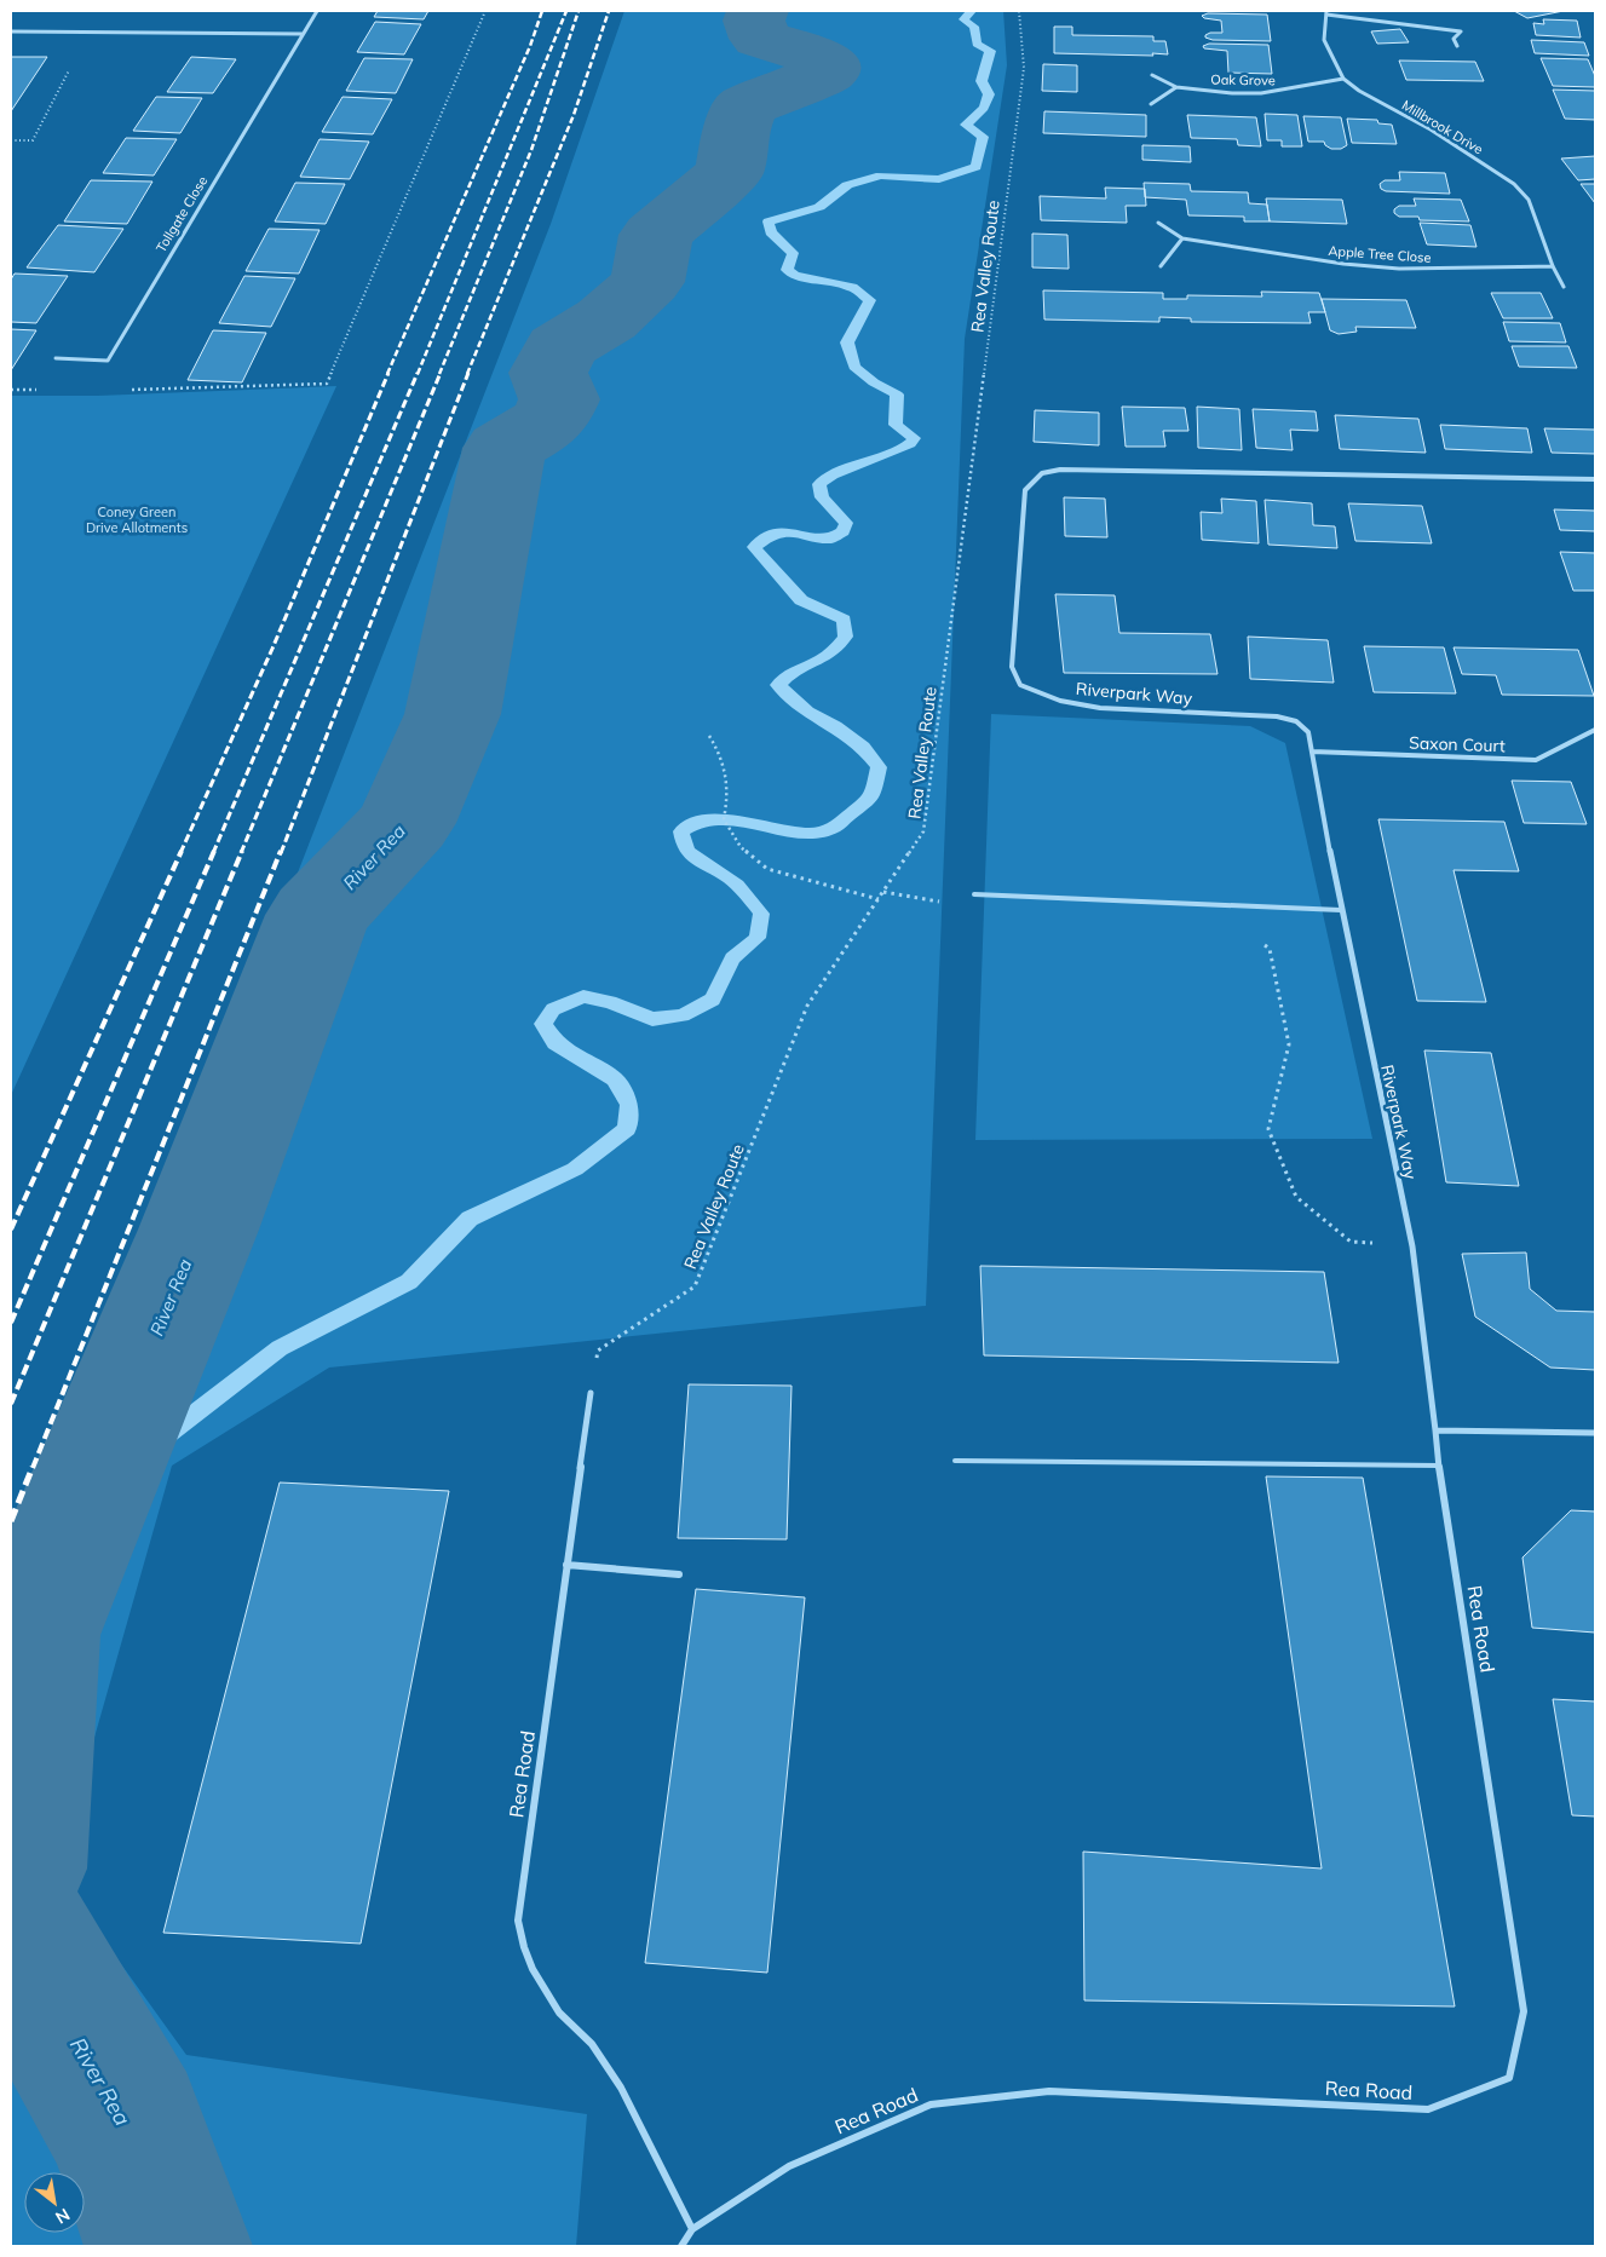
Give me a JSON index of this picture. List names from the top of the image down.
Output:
{
  "streets": {
    "street": [
      "Oak Grove",
      "Millbrook Drive",
      "Tollgate Close",
      "Apple Tree Close",
      "Riverpark Way",
      "Saxon Court",
      "Rea Road"
    ],
    "path": ["Rea Valley Route"]
  },
  "crossings": [
    ["Oak Grove", "Millbrook Drive"],
    ["Millbrook Drive", "Apple Tree Close"],
    ["Rea Valley Route", "Rea Road"],
    ["Riverpark Way", "Saxon Court"],
    ["Riverpark Way", "Rea Road"]
  ],
  "water": ["River Rea"],
  "parks": ["Coney Green Drive Allotments"],
  "north": "bottom right"
}
